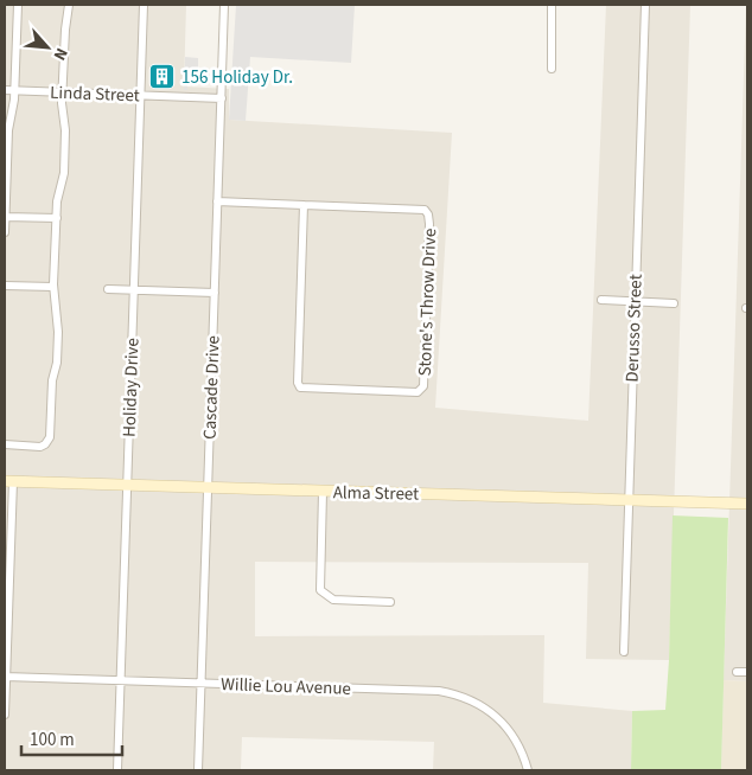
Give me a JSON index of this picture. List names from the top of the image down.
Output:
{
  "streets": {
    "street": [
      "Linda Street",
      "Stone's Throw Drive",
      "Derusso Street",
      "Holiday Drive",
      "Cascade Drive",
      "Alma Street",
      "Willie Lou Avenue"
    ]
  },
  "crossings": [
    ["Linda Street", "Holiday Drive"],
    ["Linda Street", "Cascade Drive"],
    ["Stone's Throw Drive", "Cascade Drive"],
    ["Derusso Street", "Alma Street"],
    ["Holiday Drive", "Alma Street"],
    ["Holiday Drive", "Willie Lou Avenue"],
    ["Cascade Drive", "Alma Street"],
    ["Cascade Drive", "Willie Lou Avenue"]
  ],
  "places": {
    "building": ["156 Holiday Dr."]
  },
  "scale_bar": "100 m",
  "north": "bottom right"
}
